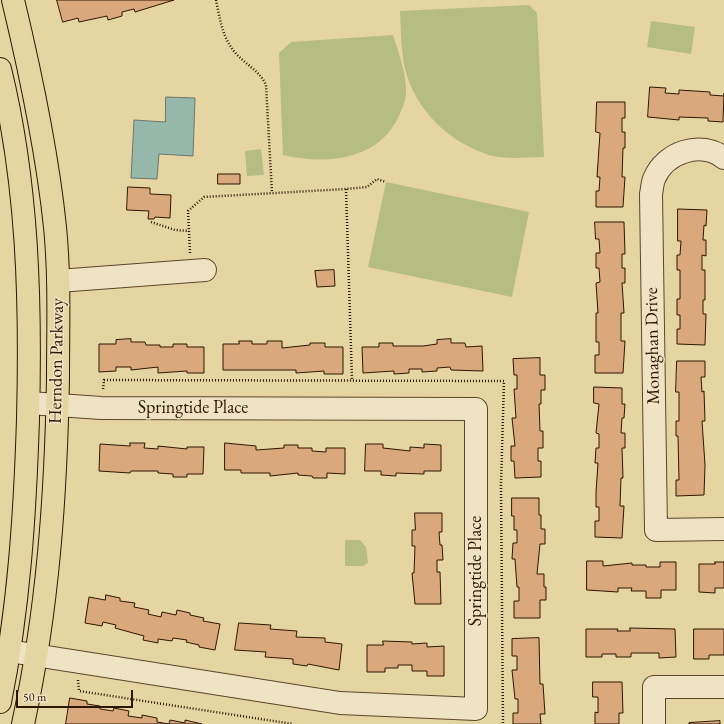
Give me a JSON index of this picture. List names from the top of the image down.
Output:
{
  "streets": {
    "main road": ["Herndon Parkway"],
    "street": ["Monaghan Drive", "Springtide Place"]
  },
  "crossings": [
    ["Herndon Parkway", "Springtide Place"]
  ],
  "scale_bar": "50 m"
}
